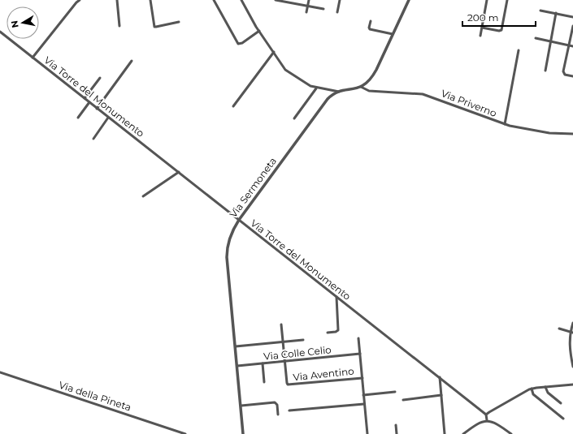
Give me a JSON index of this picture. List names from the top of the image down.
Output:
{
  "streets": {
    "street": [
      "Via Torre del Monumento",
      "Via Priverno",
      "Via Sermoneta",
      "Via Colle Celio",
      "Via Aventino",
      "Via della Pineta"
    ]
  },
  "crossings": [
    ["Via Torre del Monumento", "Via Sermoneta"],
    ["Via Priverno", "Via Sermoneta"],
    ["Via Sermoneta", "Via Colle Celio"],
    ["Via Colle Celio", "Via Aventino"]
  ],
  "scale_bar": "200 m",
  "north": "left"
}
